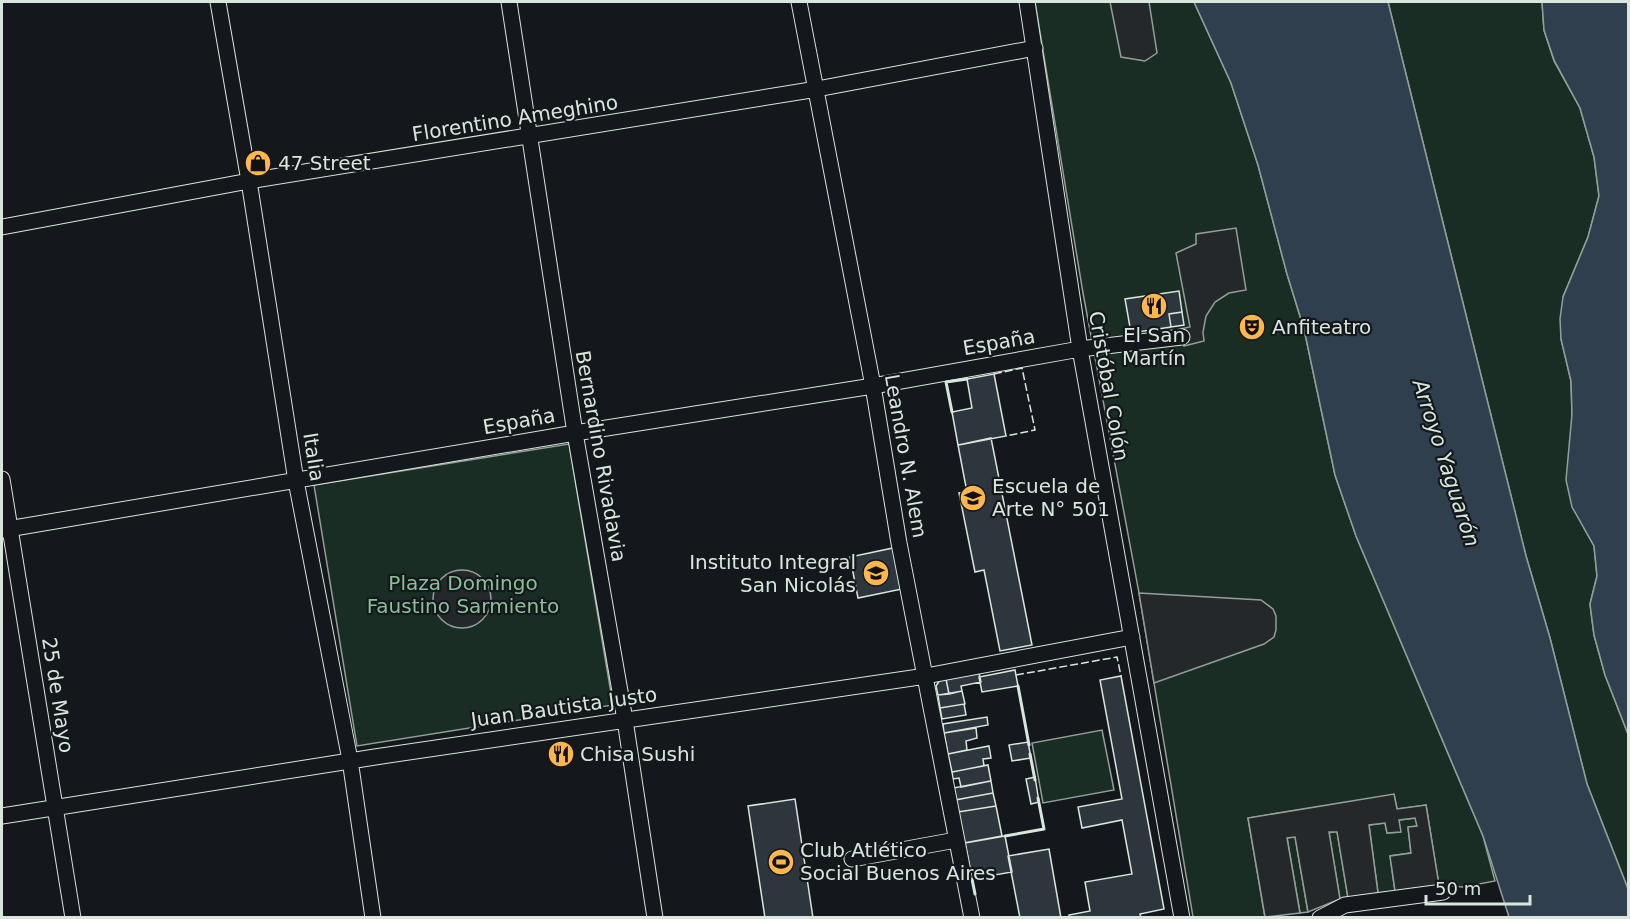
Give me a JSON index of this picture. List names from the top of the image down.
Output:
{
  "streets": {
    "street": [
      "Florentino Ameghino",
      "España",
      "Cristóbal Colón",
      "Bernardino Rivadavia",
      "Leandro N. Alem",
      "Italia",
      "25 de Mayo",
      "Juan Bautista Justo"
    ]
  },
  "crossings": [
    ["Florentino Ameghino", "Cristóbal Colón"],
    ["Florentino Ameghino", "Bernardino Rivadavia"],
    ["Florentino Ameghino", "Leandro N. Alem"],
    ["Florentino Ameghino", "Italia"],
    ["España", "Cristóbal Colón"],
    ["España", "Bernardino Rivadavia"],
    ["España", "Leandro N. Alem"],
    ["España", "Italia"],
    ["España", "25 de Mayo"],
    ["Cristóbal Colón", "Juan Bautista Justo"],
    ["Bernardino Rivadavia", "Juan Bautista Justo"],
    ["Leandro N. Alem", "Juan Bautista Justo"],
    ["Italia", "Juan Bautista Justo"],
    ["25 de Mayo", "Juan Bautista Justo"]
  ],
  "water": ["Arroyo Yaguarón"],
  "parks": ["Plaza Domingo Faustino Sarmiento"],
  "places": {
    "shop": ["47 Street"],
    "restaurant": ["El San Martín", "Chisa Sushi"],
    "theatre": ["Anfiteatro"],
    "school or university": ["Escuela de Arte N° 501", "Instituto Integral San Nicolás"],
    "sports": ["Club Atlético Social Buenos Aires"]
  },
  "scale_bar": "50 m"
}
